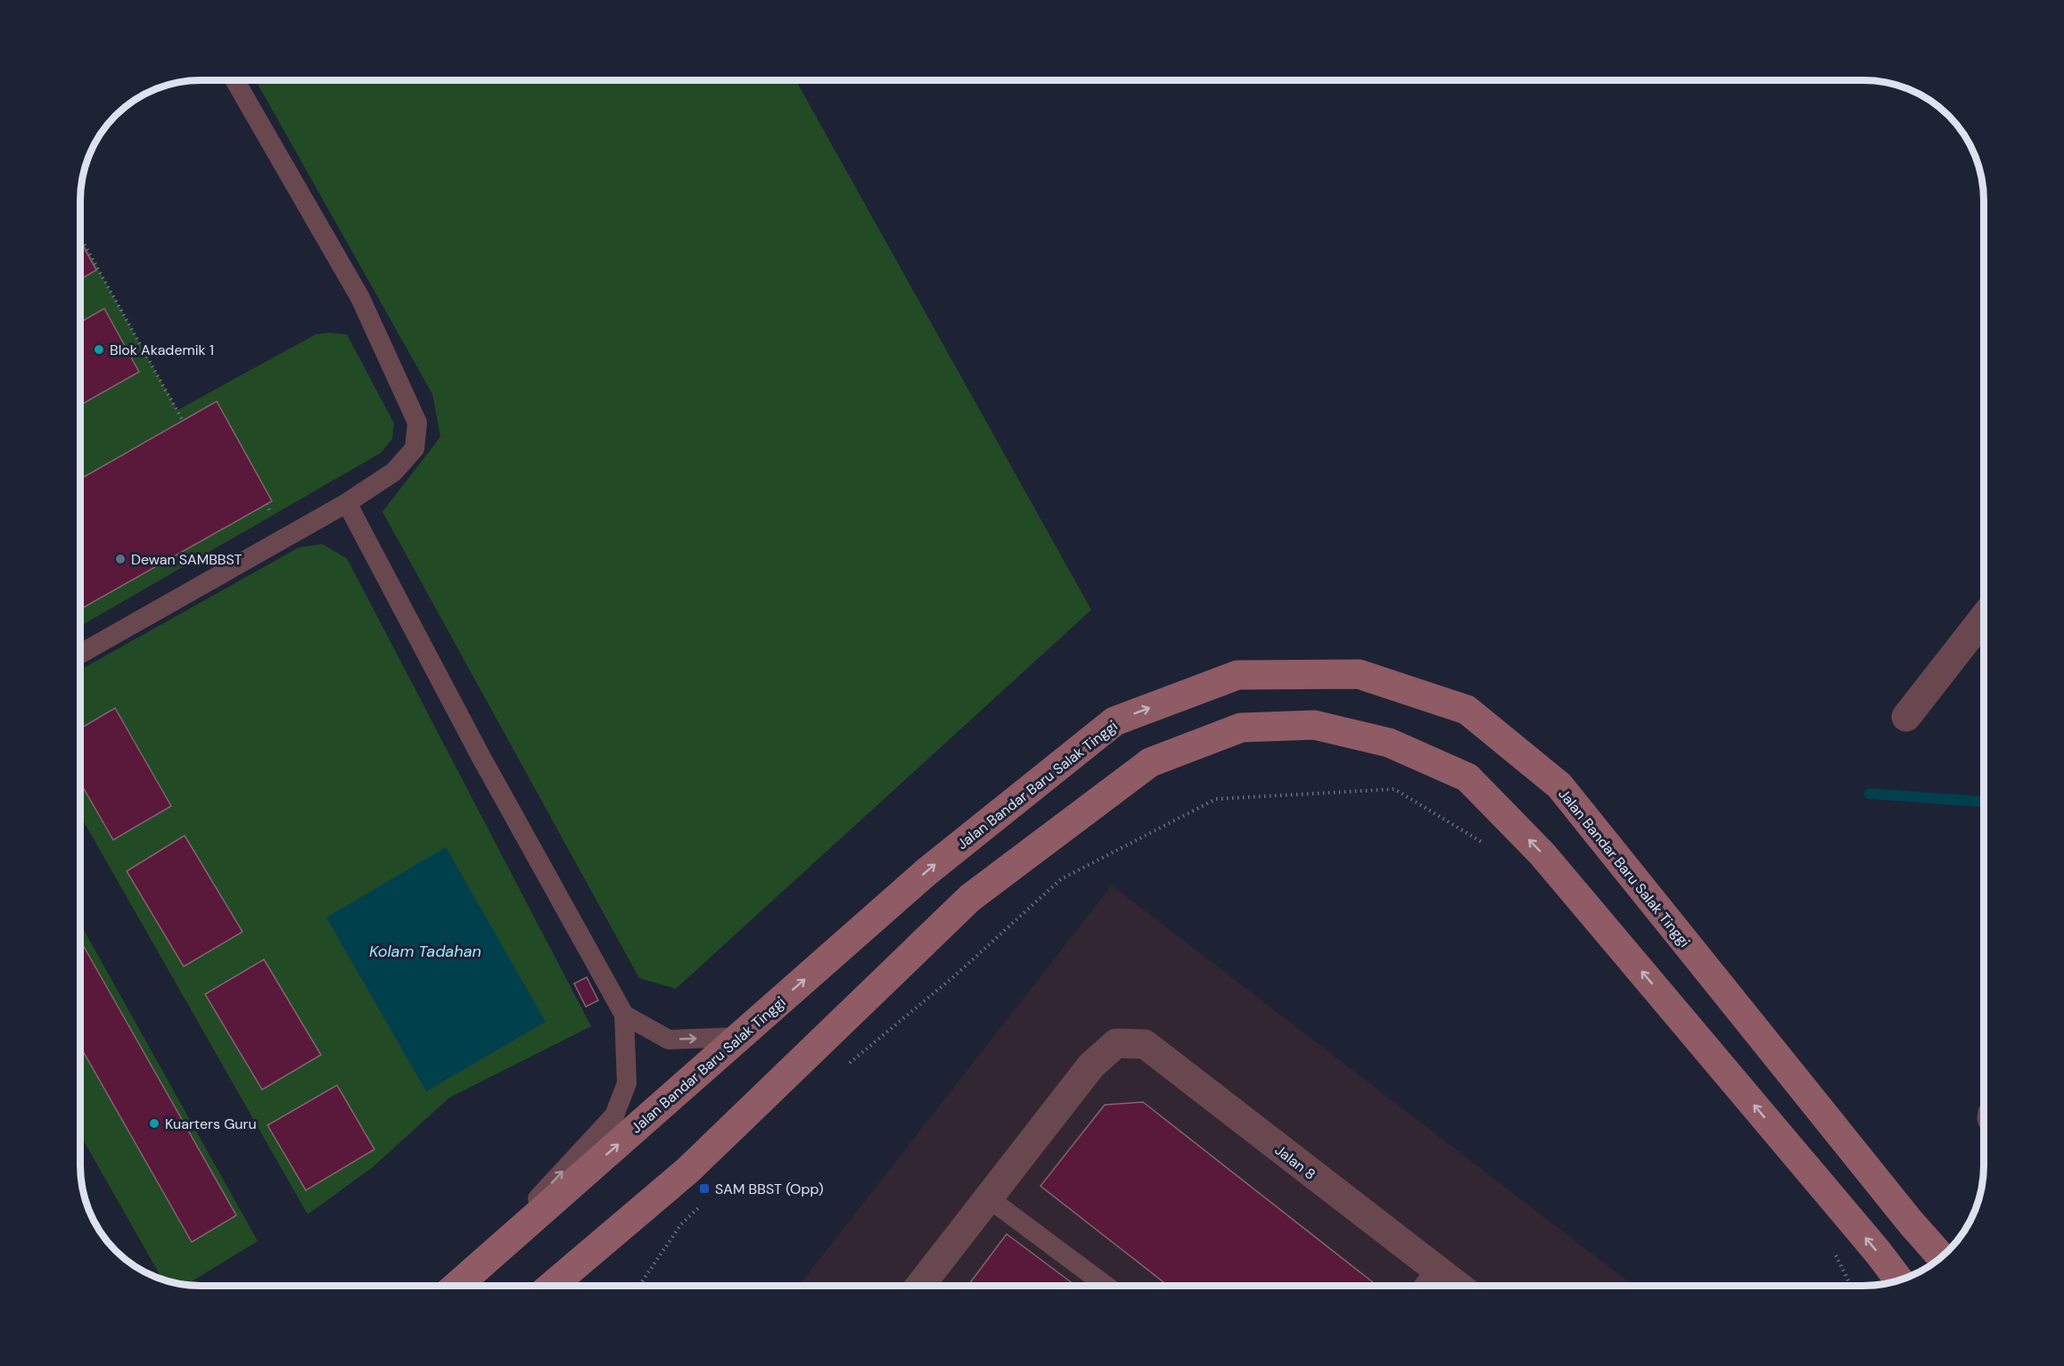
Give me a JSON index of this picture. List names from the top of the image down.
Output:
{
  "streets": {
    "main road": ["Jalan Bandar Baru Salak Tinggi"],
    "street": ["Jalan 8"]
  },
  "water": ["Kolam Tadahan"],
  "places": {
    "other": ["Blok Akademik 1", "Dewan SAMBBST", "Kuarters Guru"],
    "transit": ["SAM BBST (Opp)"]
  }
}
